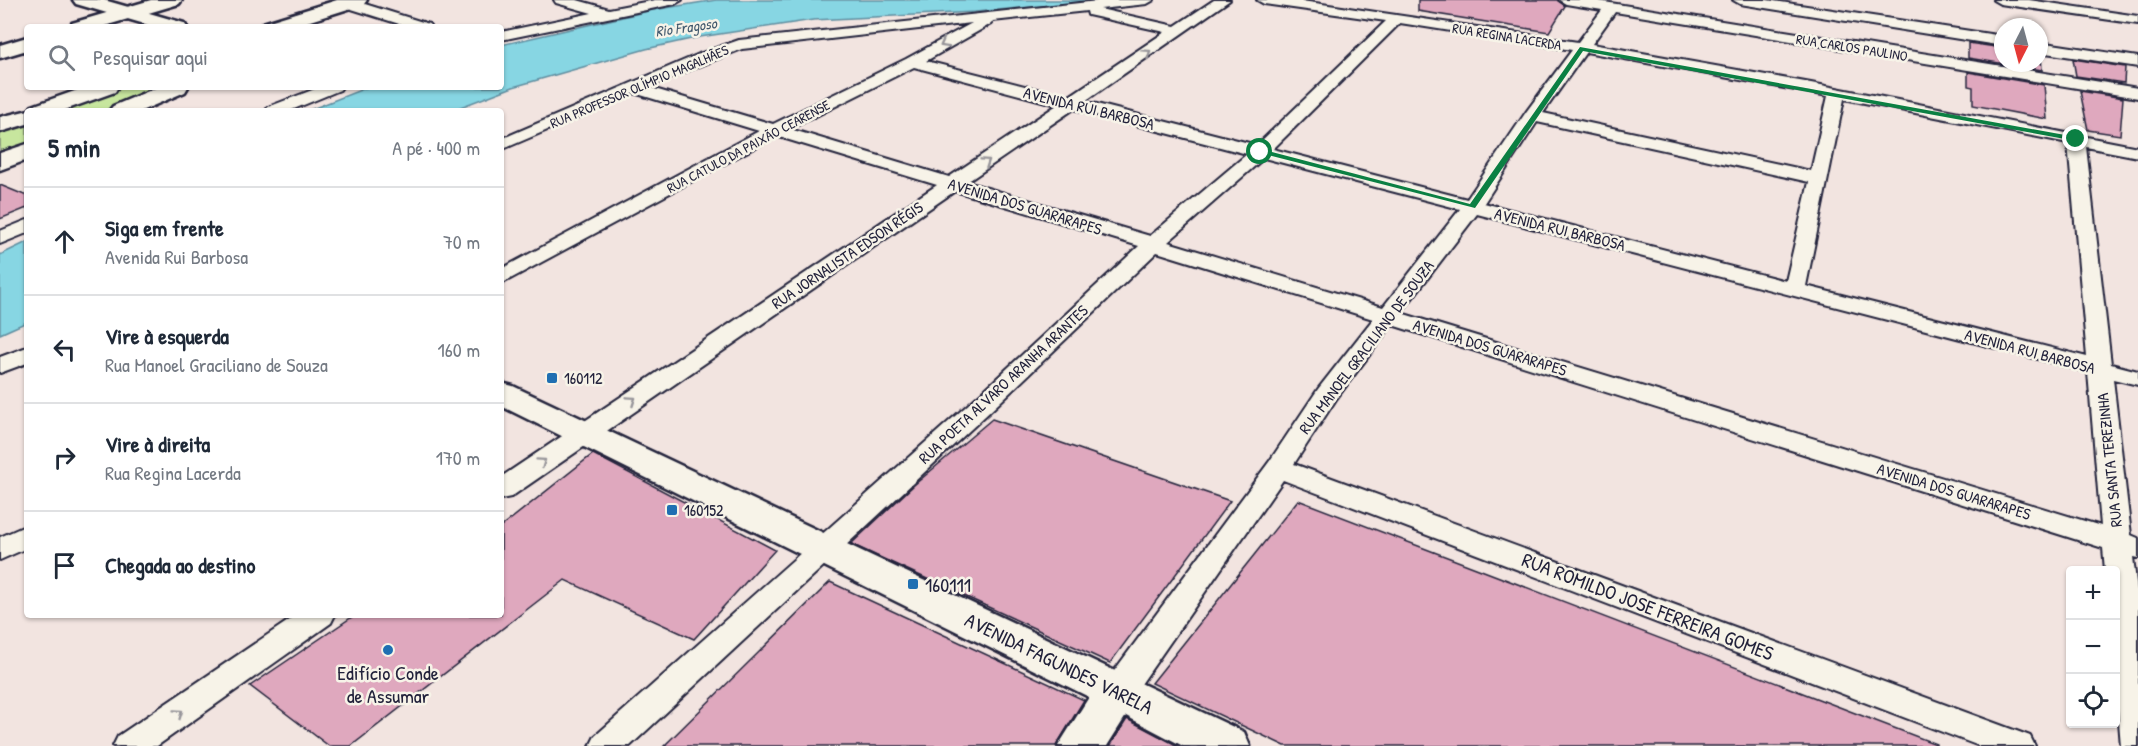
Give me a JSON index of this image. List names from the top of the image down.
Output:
{
  "streets": {
    "main road": ["RUA MANOEL GRACILIANO DE SOUZA", "AVENIDA FAGUNDES VARELA"],
    "street": [
      "RUA REGINA LACERDA",
      "RUA CARLOS PAULINO",
      "RUA PROFESSOR OLÍMPIO MAGALHÃES",
      "AVENIDA RUI BARBOSA",
      "RUA CATULO DA PAIXÃO CEARENSE",
      "AVENIDA DOS GUARARAPES",
      "RUA JORNALISTA EDSON RÉGIS",
      "RUA POETA ALVARO ARANHA ARANTES",
      "RUA SANTA TEREZINHA",
      "RUA ROMILDO JOSE FERREIRA GOMES"
    ]
  },
  "crossings": [
    ["RUA REGINA LACERDA", "RUA MANOEL GRACILIANO DE SOUZA"],
    ["RUA REGINA LACERDA", "RUA POETA ALVARO ARANHA ARANTES"],
    ["RUA REGINA LACERDA", "RUA SANTA TEREZINHA"],
    ["RUA CARLOS PAULINO", "RUA MANOEL GRACILIANO DE SOUZA"],
    ["RUA PROFESSOR OLÍMPIO MAGALHÃES", "RUA CATULO DA PAIXÃO CEARENSE"],
    ["RUA PROFESSOR OLÍMPIO MAGALHÃES", "AVENIDA DOS GUARARAPES"],
    ["AVENIDA RUI BARBOSA", "RUA CATULO DA PAIXÃO CEARENSE"],
    ["AVENIDA RUI BARBOSA", "RUA JORNALISTA EDSON RÉGIS"],
    ["AVENIDA RUI BARBOSA", "RUA MANOEL GRACILIANO DE SOUZA"],
    ["AVENIDA RUI BARBOSA", "RUA POETA ALVARO ARANHA ARANTES"],
    ["AVENIDA RUI BARBOSA", "RUA SANTA TEREZINHA"],
    ["RUA CATULO DA PAIXÃO CEARENSE", "AVENIDA DOS GUARARAPES"],
    ["AVENIDA DOS GUARARAPES", "RUA JORNALISTA EDSON RÉGIS"],
    ["AVENIDA DOS GUARARAPES", "RUA MANOEL GRACILIANO DE SOUZA"],
    ["AVENIDA DOS GUARARAPES", "RUA POETA ALVARO ARANHA ARANTES"],
    ["AVENIDA DOS GUARARAPES", "RUA SANTA TEREZINHA"],
    ["RUA JORNALISTA EDSON RÉGIS", "AVENIDA FAGUNDES VARELA"],
    ["RUA MANOEL GRACILIANO DE SOUZA", "RUA ROMILDO JOSE FERREIRA GOMES"],
    ["RUA MANOEL GRACILIANO DE SOUZA", "AVENIDA FAGUNDES VARELA"],
    ["RUA POETA ALVARO ARANHA ARANTES", "AVENIDA FAGUNDES VARELA"]
  ],
  "one_way": ["RUA JORNALISTA EDSON RÉGIS"],
  "water": ["Rio Fragoso"],
  "places": {
    "transit": ["160112", "160152", "160111"],
    "other": ["Edifício Conde de Assumar"]
  },
  "north": "bottom",
  "page": {
    "search": "Pesquisar aqui",
    "heading": ["5 min", "A pé · 400 m"],
    "list": [
      ["Siga em frente", "Avenida Rui Barbosa", "70 m"],
      ["Vire à esquerda", "Rua Manoel Graciliano de Souza", "160 m"],
      ["Vire à direita", "Rua Regina Lacerda", "170 m"],
      "Chegada ao destino"
    ],
    "map_buttons": ["+", "−"]
  }
}
